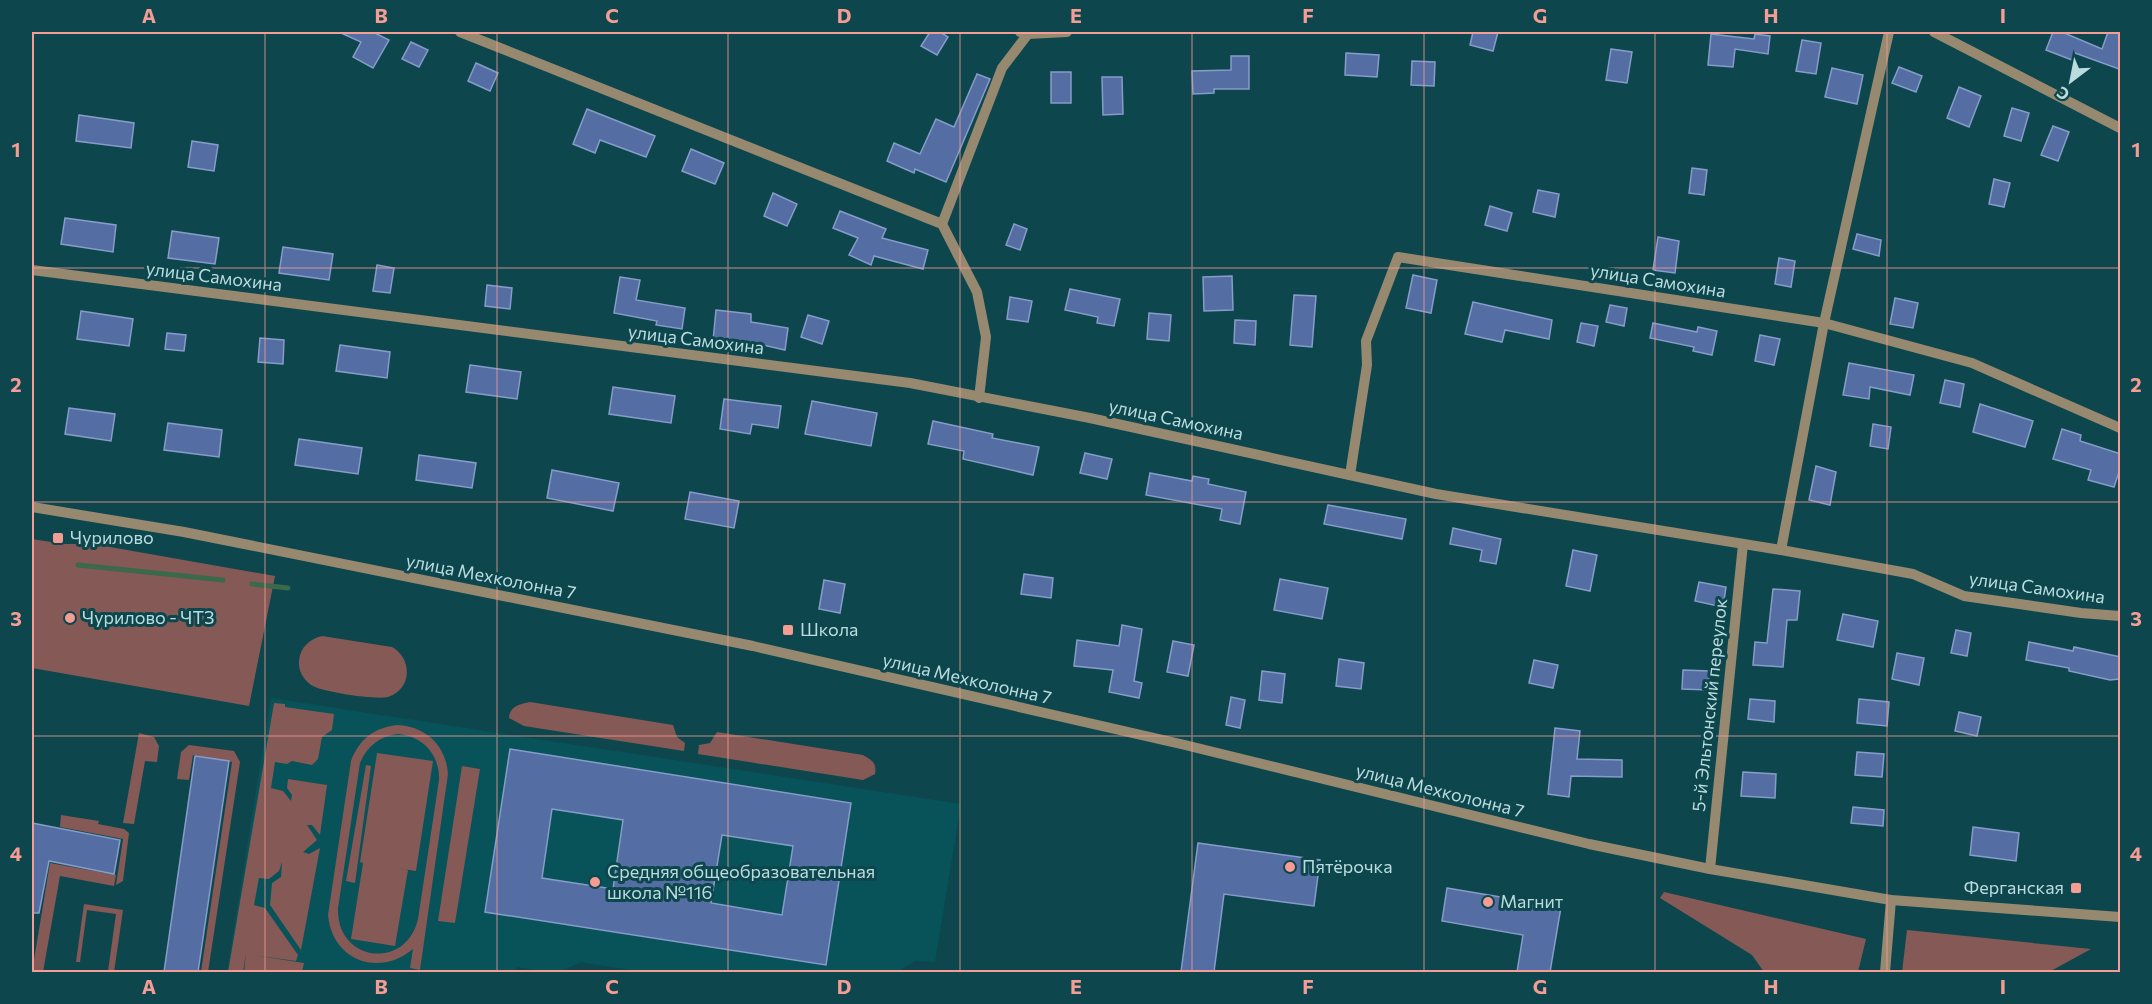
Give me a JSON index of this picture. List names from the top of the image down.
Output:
{
  "streets": {
    "street": ["улица Самохина", "улица Мехколонна 7", "5-й Эльтонский переулок"]
  },
  "crossings": [
    ["улица Самохина", "5-й Эльтонский переулок"],
    ["улица Мехколонна 7", "5-й Эльтонский переулок"]
  ],
  "places": {
    "transit": ["Чурилово", "Школа", "Ферганская"],
    "other": [
      "Чурилово - ЧТЗ",
      "Пятёрочка",
      "Средняя общеобразовательная школа №116",
      "Магнит"
    ]
  },
  "north": "bottom left",
  "grid": {
    "columns": [
      "A",
      "B",
      "C",
      "D",
      "E",
      "F",
      "G",
      "H",
      "I"
    ],
    "rows": [
      "1",
      "2",
      "3",
      "4"
    ]
  }
}
